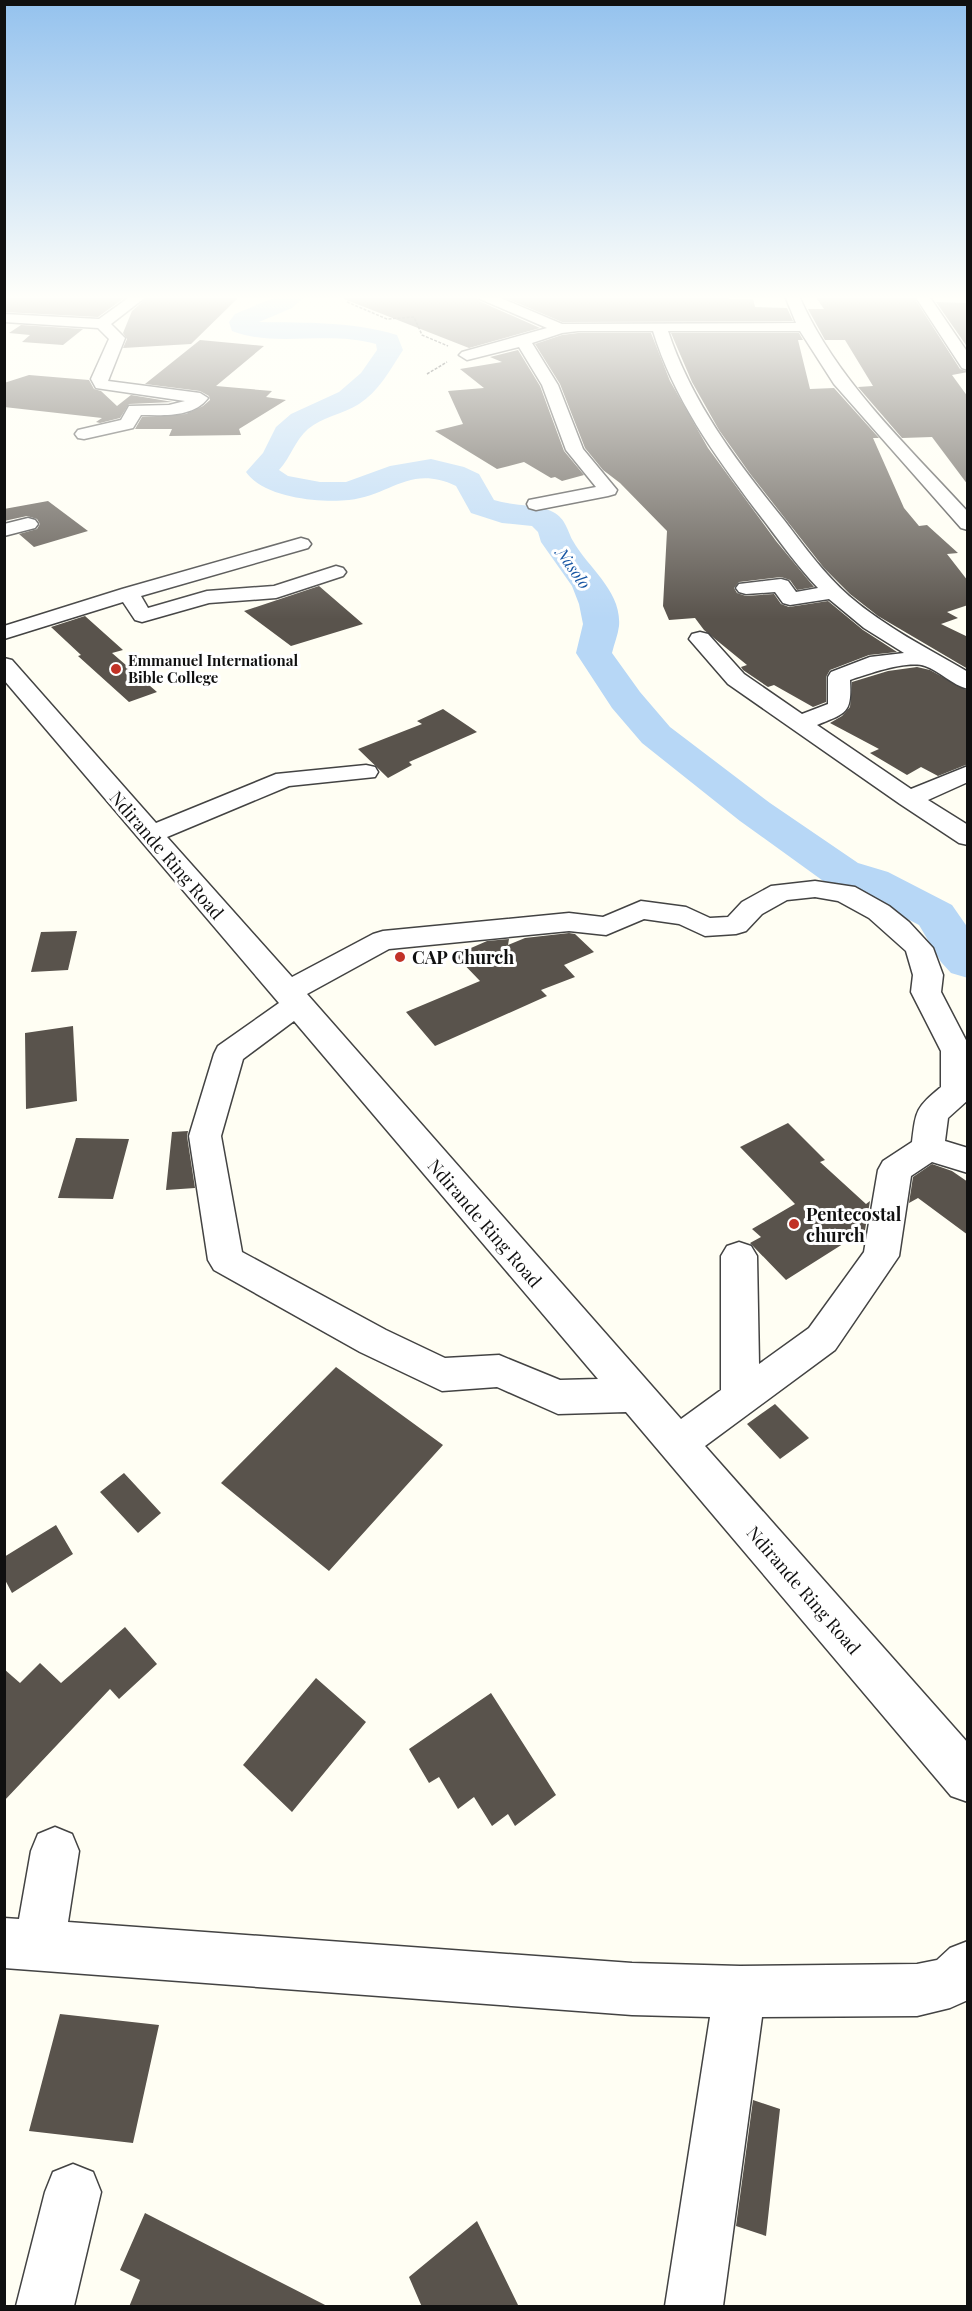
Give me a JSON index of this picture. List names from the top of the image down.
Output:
{
  "streets": {
    "street": ["Ndirande Ring Road"]
  },
  "water": ["Nasolo"],
  "places": ["Emmanuel International Bible College", "CAP Church", "Pentecostal church"]
}
